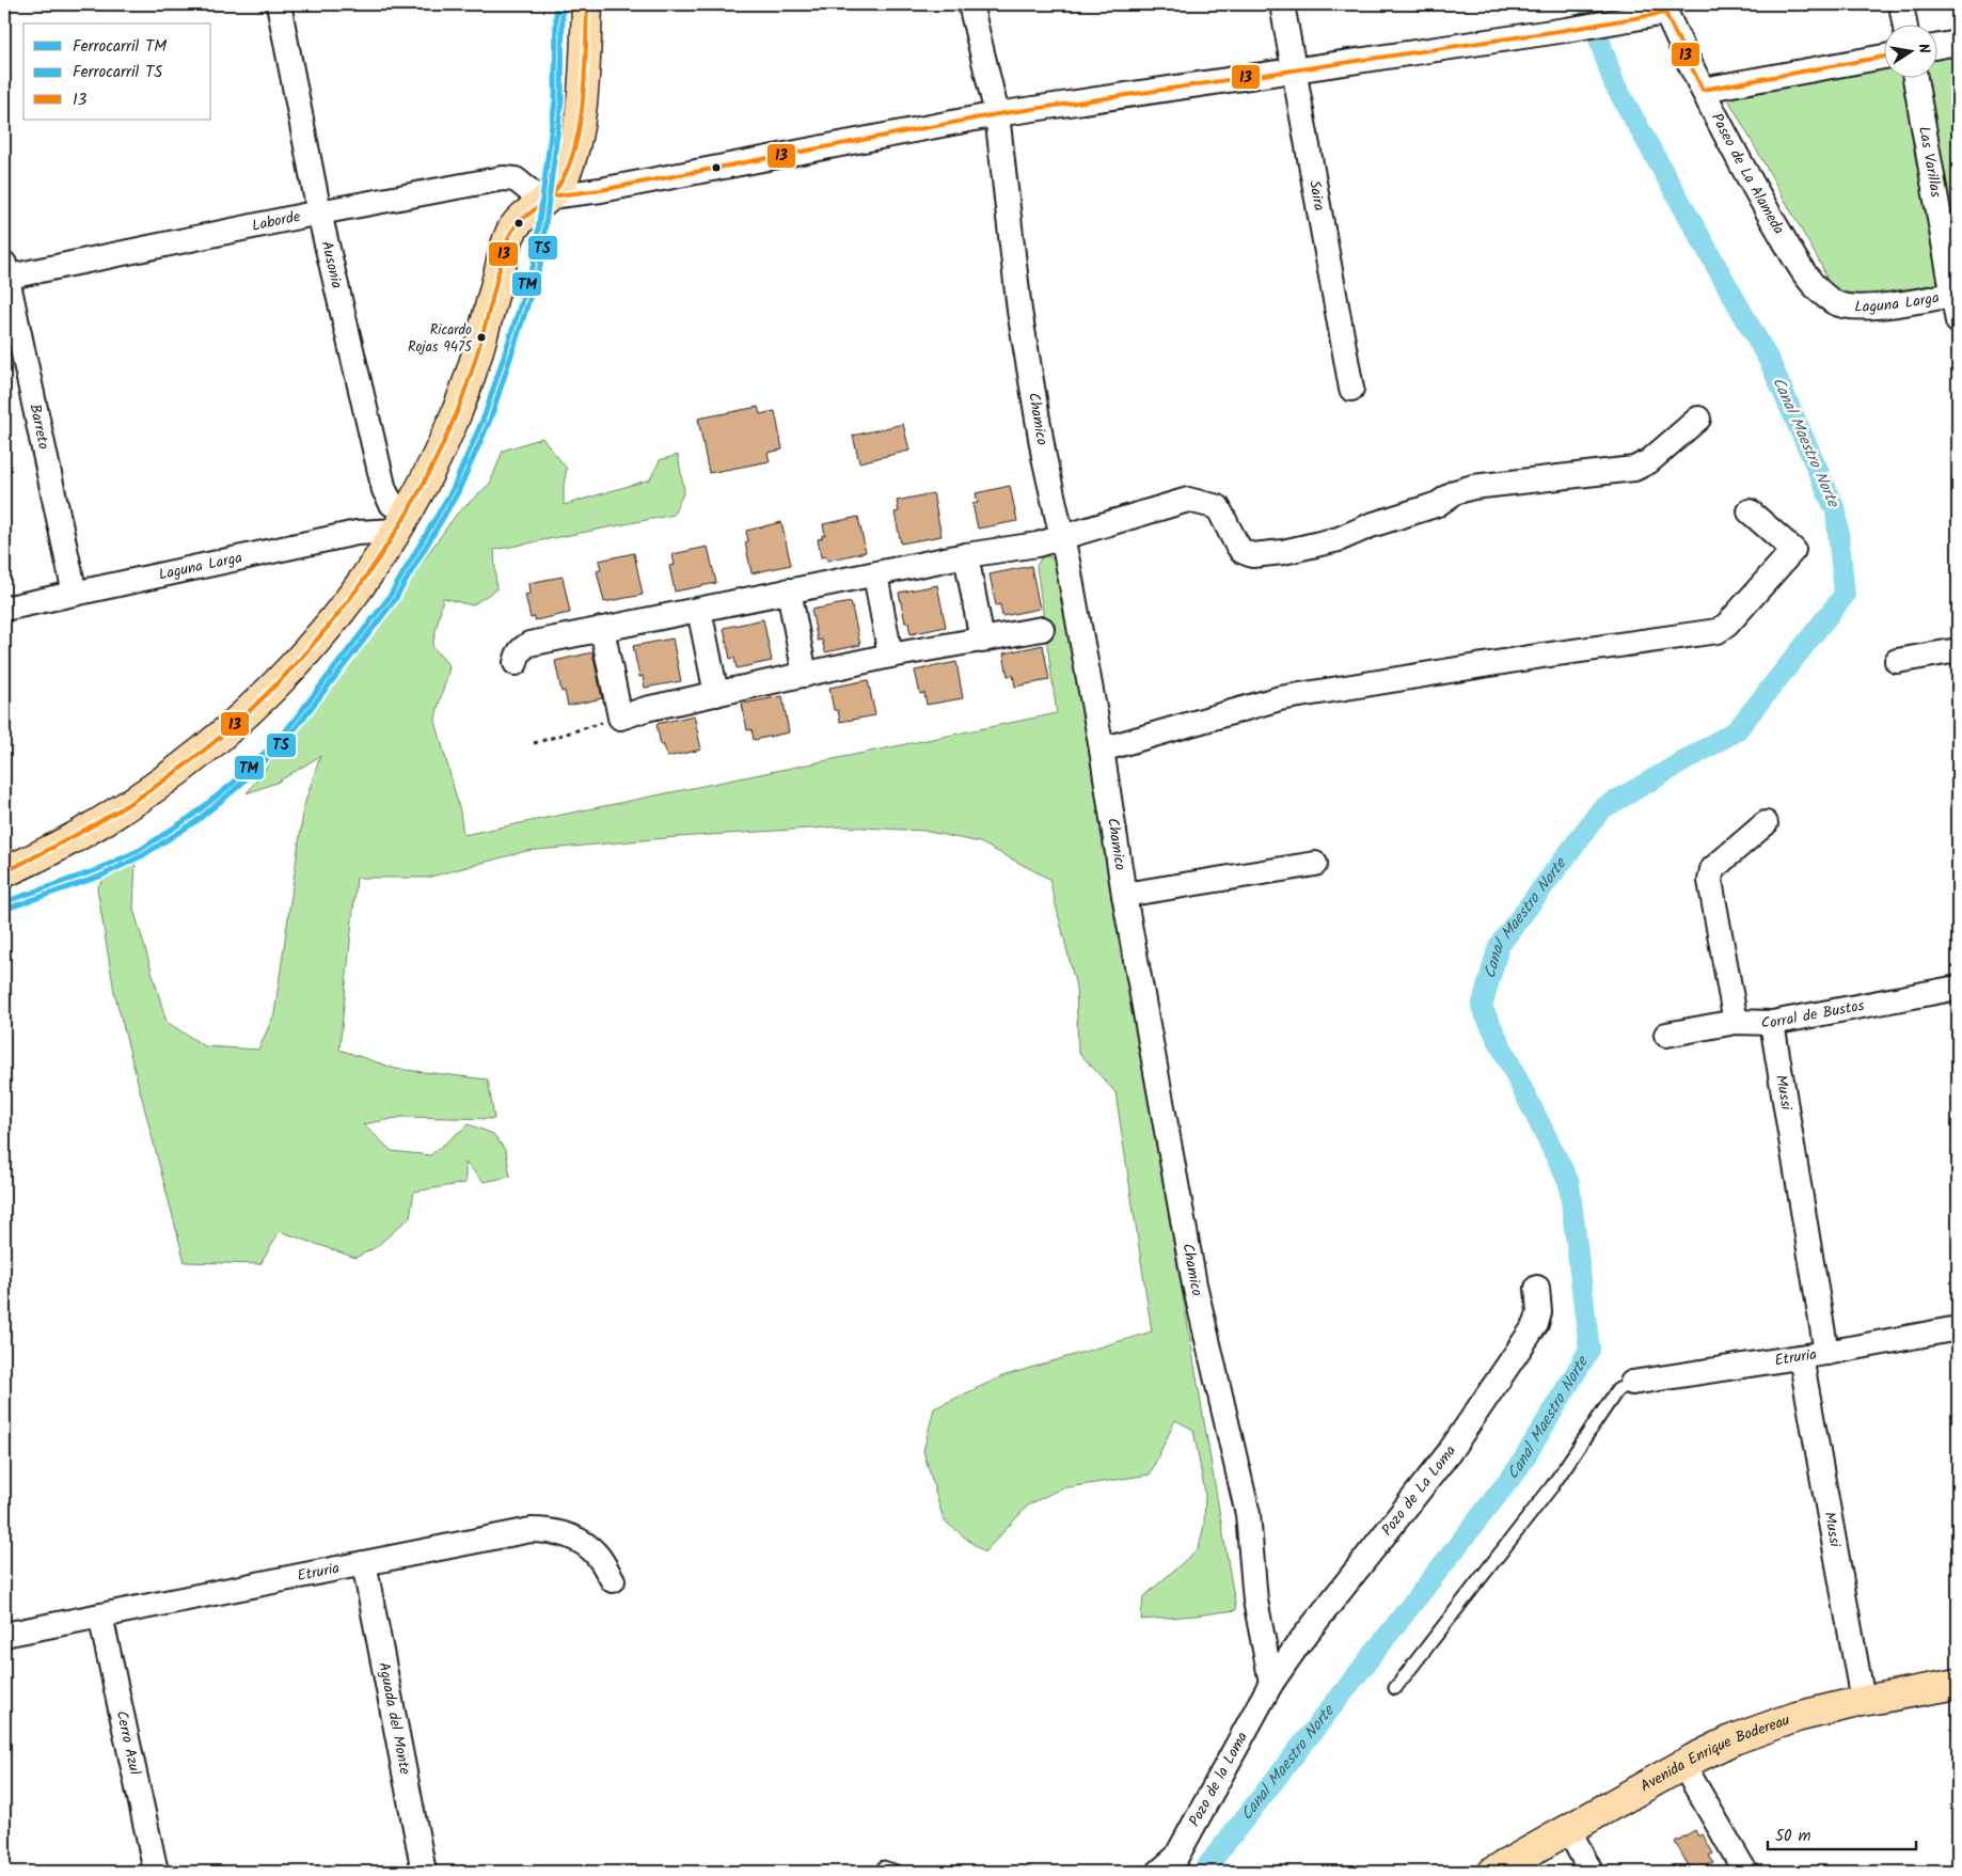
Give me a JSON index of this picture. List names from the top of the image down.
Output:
{
  "streets": {
    "main road": ["Avenida Enrique Bodereau"],
    "street": [
      "Las Varillas",
      "Paseo de La Alameda",
      "Saira",
      "Laborde",
      "Ausonia",
      "Laguna Larga",
      "Chamico",
      "Barreto",
      "Corral de Bustos",
      "Mussi",
      "Etruria",
      "Pozo de La Loma",
      "Aguada del Monte",
      "Cerro Azul",
      "Pozo de la Loma"
    ]
  },
  "crossings": [
    ["Las Varillas", "Laguna Larga"],
    ["Paseo de La Alameda", "Laguna Larga"],
    ["Laborde", "Ausonia"],
    ["Laborde", "Barreto"],
    ["Ausonia", "Laguna Larga"],
    ["Laguna Larga", "Barreto"],
    ["Chamico", "Pozo de La Loma"],
    ["Chamico", "Pozo de la Loma"],
    ["Corral de Bustos", "Mussi"],
    ["Mussi", "Etruria"],
    ["Mussi", "Avenida Enrique Bodereau"],
    ["Etruria", "Aguada del Monte"],
    ["Etruria", "Cerro Azul"],
    ["Pozo de La Loma", "Pozo de la Loma"]
  ],
  "water": ["Canal Maestro Norte"],
  "places": ["Ricardo Rojas 9475"],
  "lines": ["rail line TM", "rail line TS", "transit line 13"],
  "legend": ["Ferrocarril TM", "Ferrocarril TS", "13"],
  "scale_bar": "50 m",
  "north": "right"
}
